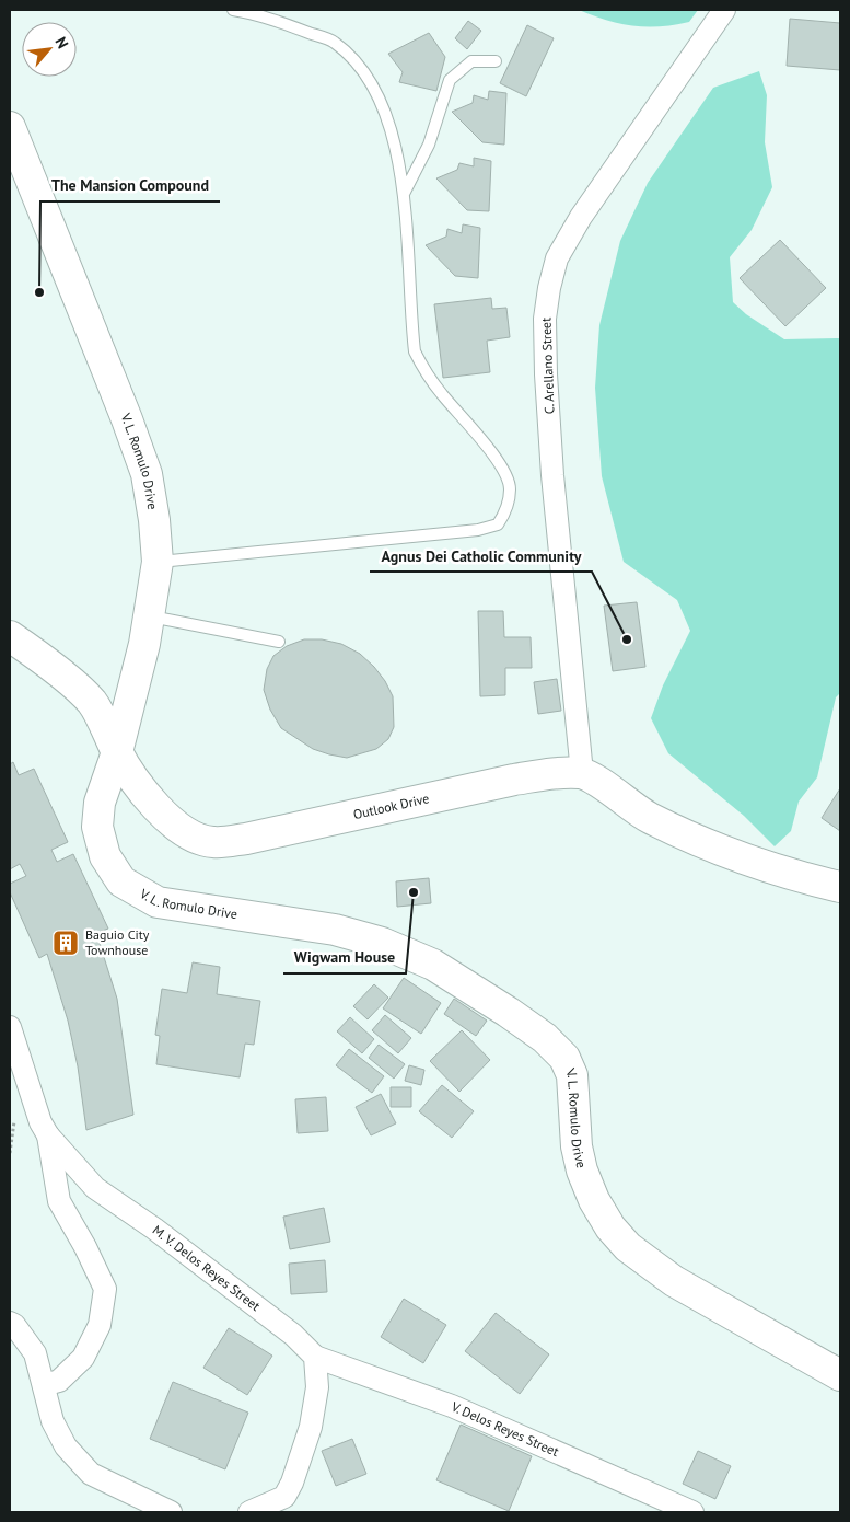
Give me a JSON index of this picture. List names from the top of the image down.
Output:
{
  "streets": {
    "main road": ["V. L. Romulo Drive", "Outlook Drive"],
    "street": ["C. Arellano Street", "M. V. Delos Reyes Street", "V. Delos Reyes Street"]
  },
  "crossings": [
    ["C. Arellano Street", "Outlook Drive"],
    ["V. L. Romulo Drive", "Outlook Drive"],
    ["M. V. Delos Reyes Street", "V. Delos Reyes Street"]
  ],
  "places": {
    "other": ["The Mansion Compound", "Agnus Dei Catholic Community", "Wigwam House"],
    "building": ["Baguio City Townhouse"]
  },
  "north": "top right"
}
